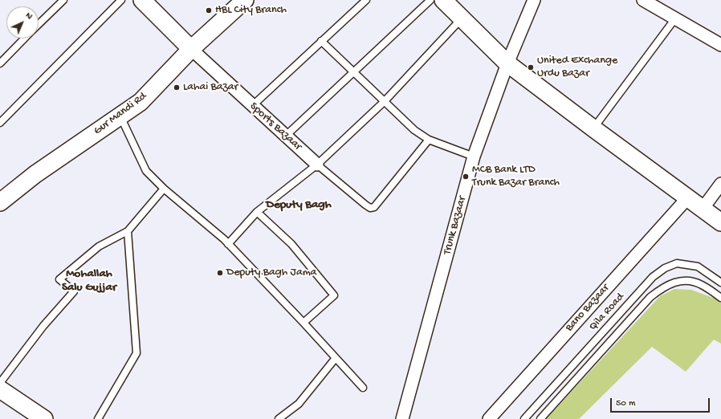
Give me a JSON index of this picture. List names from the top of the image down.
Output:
{
  "streets": {
    "street": [
      "Gur Mandi Rd",
      "Sports Bazaar",
      "Trunk Bazaar",
      "Bano Bazaar"
    ],
    "lane": ["Qila Road"]
  },
  "crossings": [
    ["Gur Mandi Rd", "Sports Bazaar"]
  ],
  "districts": ["Deputy Bagh", "Mohallah Salu Gujjar"],
  "places": [
    "HBL City Branch",
    "United Exchange Urdu Bazar",
    "Lahai Bazar",
    "MCB Bank LTD Trunk Bazar Branch",
    "Deputy Bagh Jama"
  ],
  "scale_bar": "50 m",
  "north": "top right"
}
